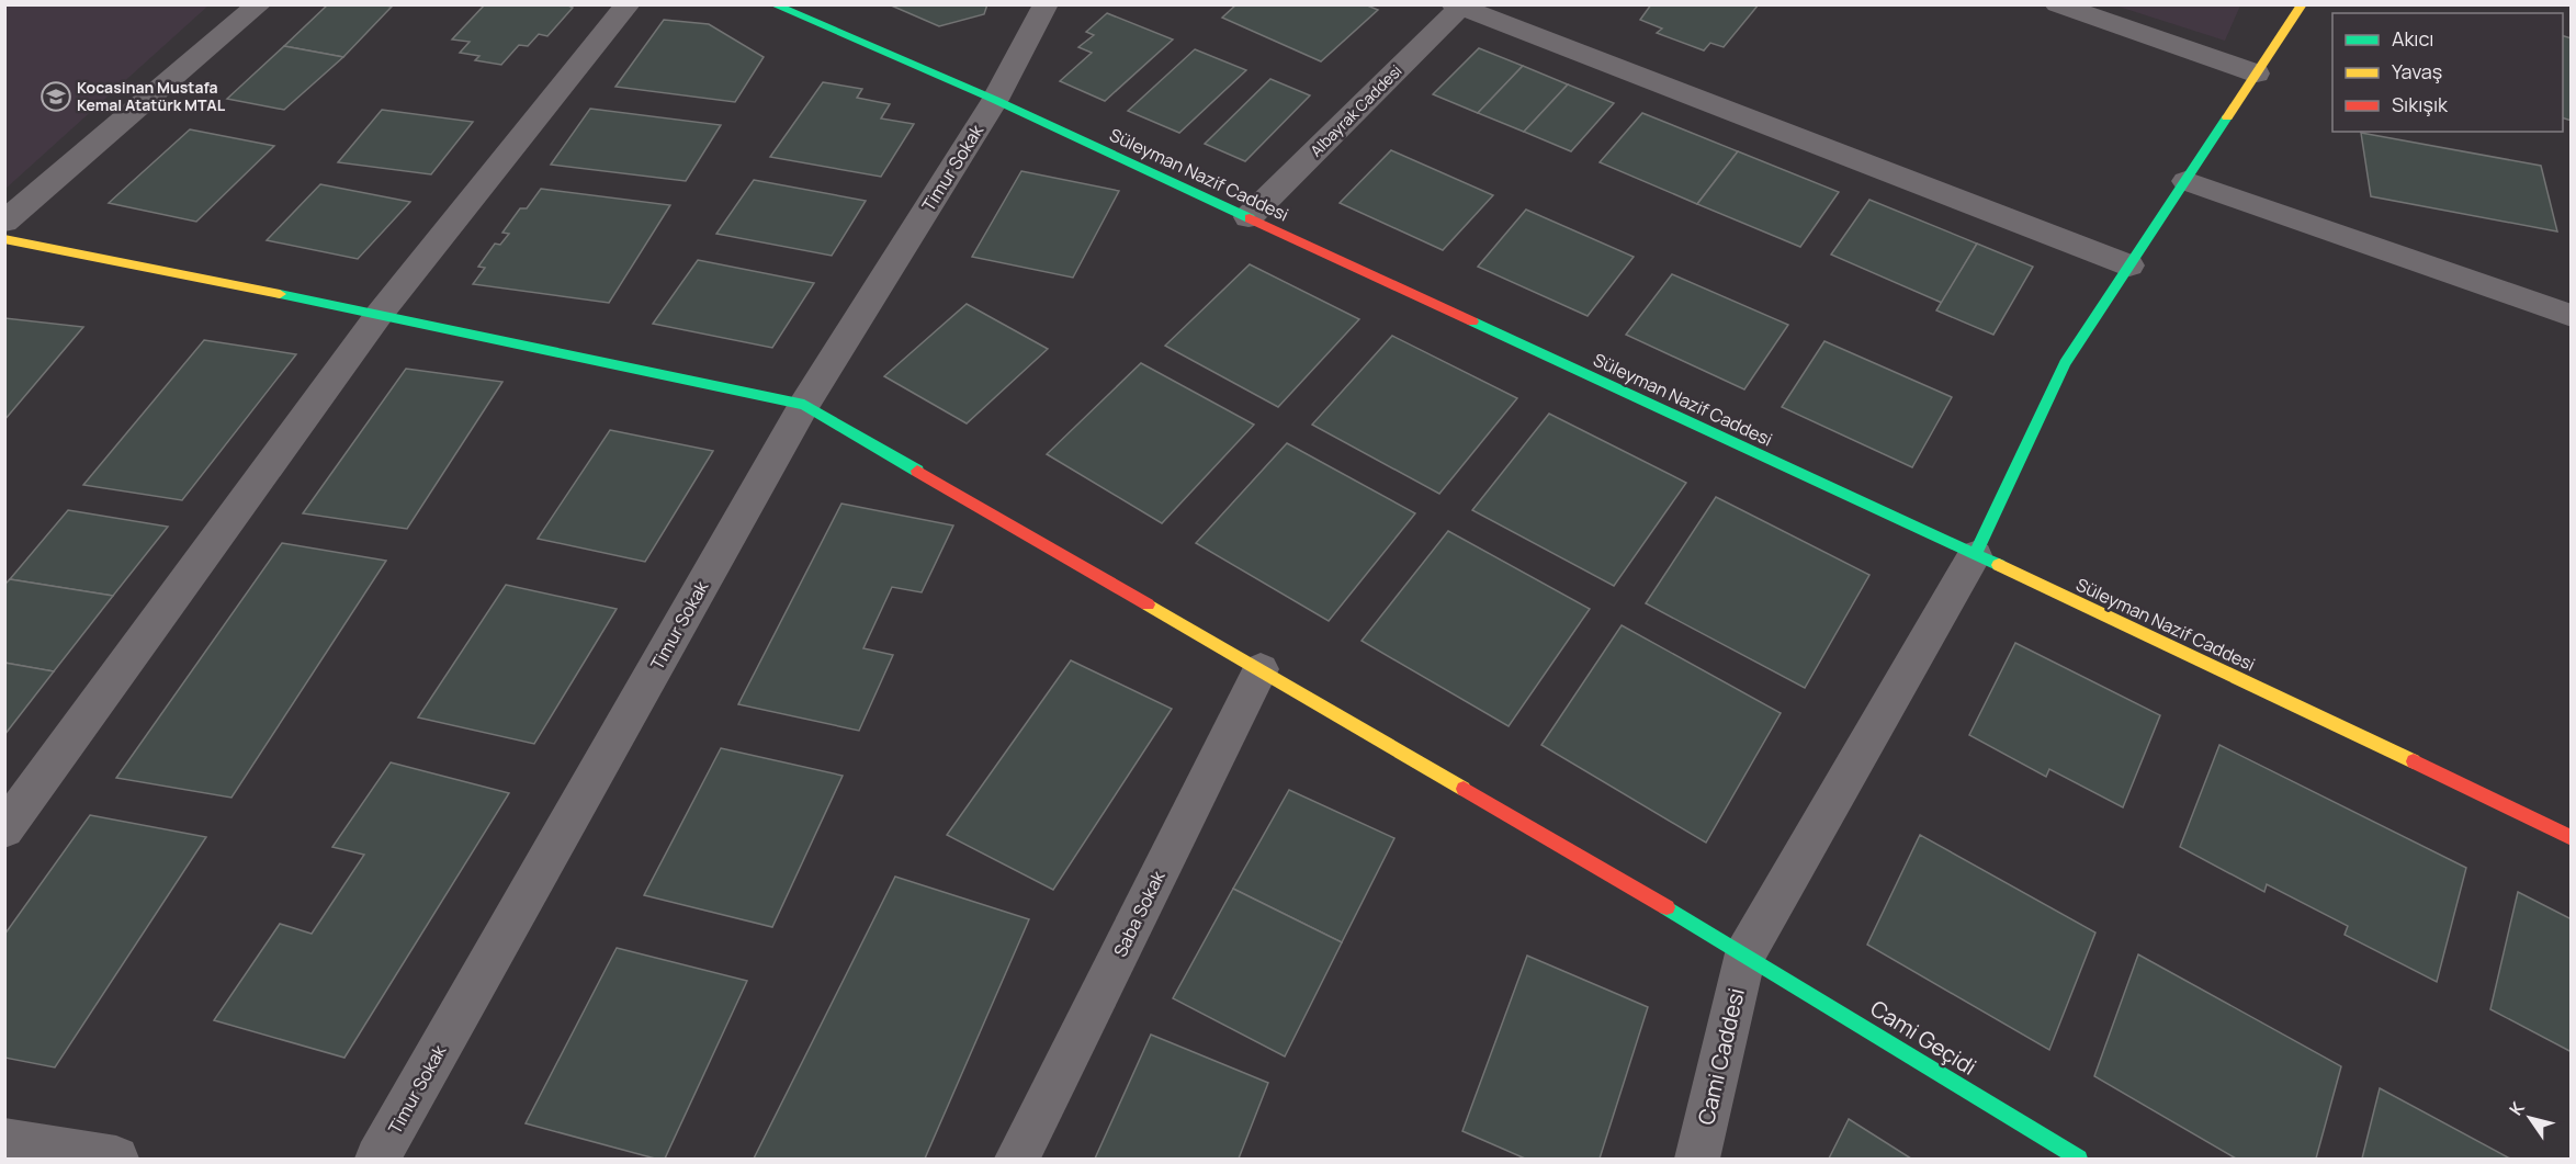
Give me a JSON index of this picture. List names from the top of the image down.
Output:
{
  "streets": {
    "street": [
      "Albayrak Caddesi",
      "Timur Sokak",
      "Süleyman Nazif Caddesi",
      "Saba Sokak",
      "Cami Geçidi",
      "Cami Caddesi"
    ]
  },
  "crossings": [
    ["Albayrak Caddesi", "Süleyman Nazif Caddesi"],
    ["Timur Sokak", "Süleyman Nazif Caddesi"],
    ["Timur Sokak", "Cami Geçidi"],
    ["Süleyman Nazif Caddesi", "Cami Caddesi"],
    ["Saba Sokak", "Cami Geçidi"],
    ["Cami Geçidi", "Cami Caddesi"]
  ],
  "places": {
    "school or university": ["Kocasinan Mustafa Kemal Atatürk MTAL"]
  },
  "legend": ["Akıcı", "Yavaş", "Sıkışık"],
  "north": "top left"
}
